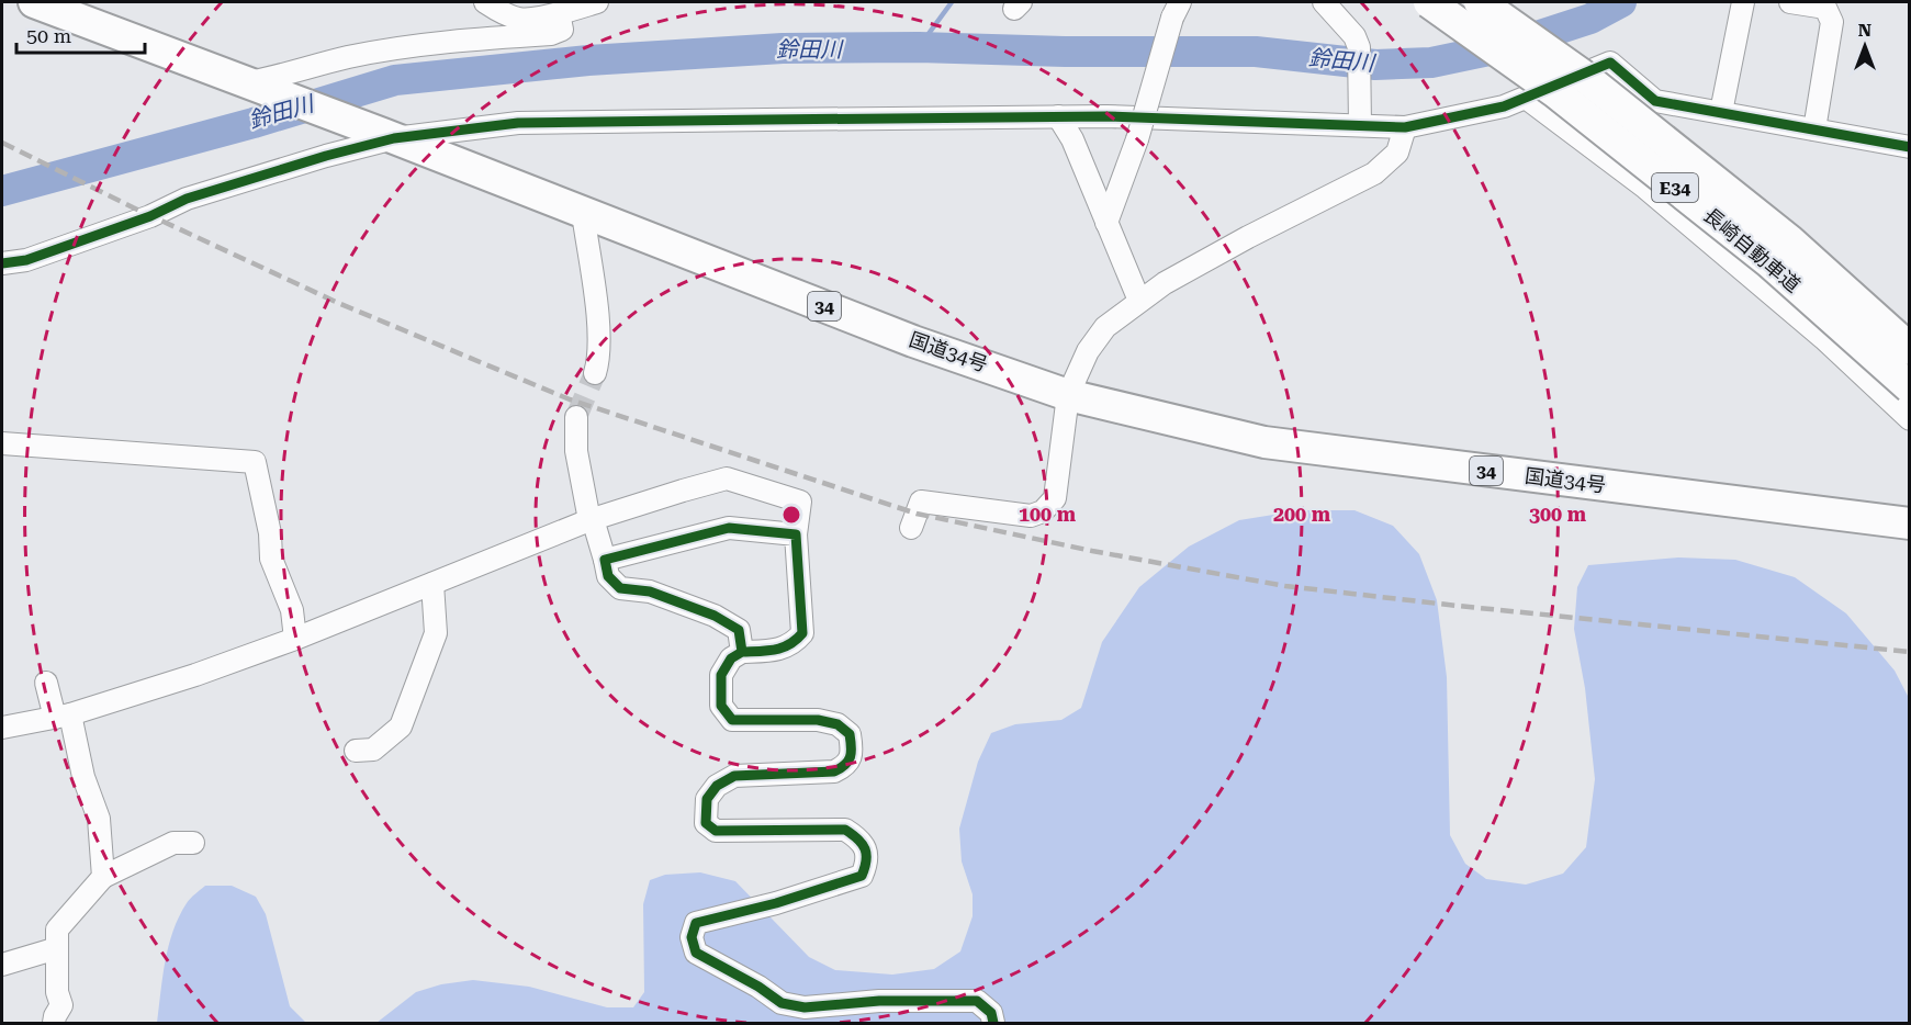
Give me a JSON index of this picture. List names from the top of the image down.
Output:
{
  "streets": {
    "highway": [
      "E34",
      "長崎自動車道",
      "34",
      "国道34号"
    ]
  },
  "water": ["鈴田川"],
  "scale_bar": "50 m",
  "north": "top",
  "rings": ["100 m", "200 m", "300 m"]
}
